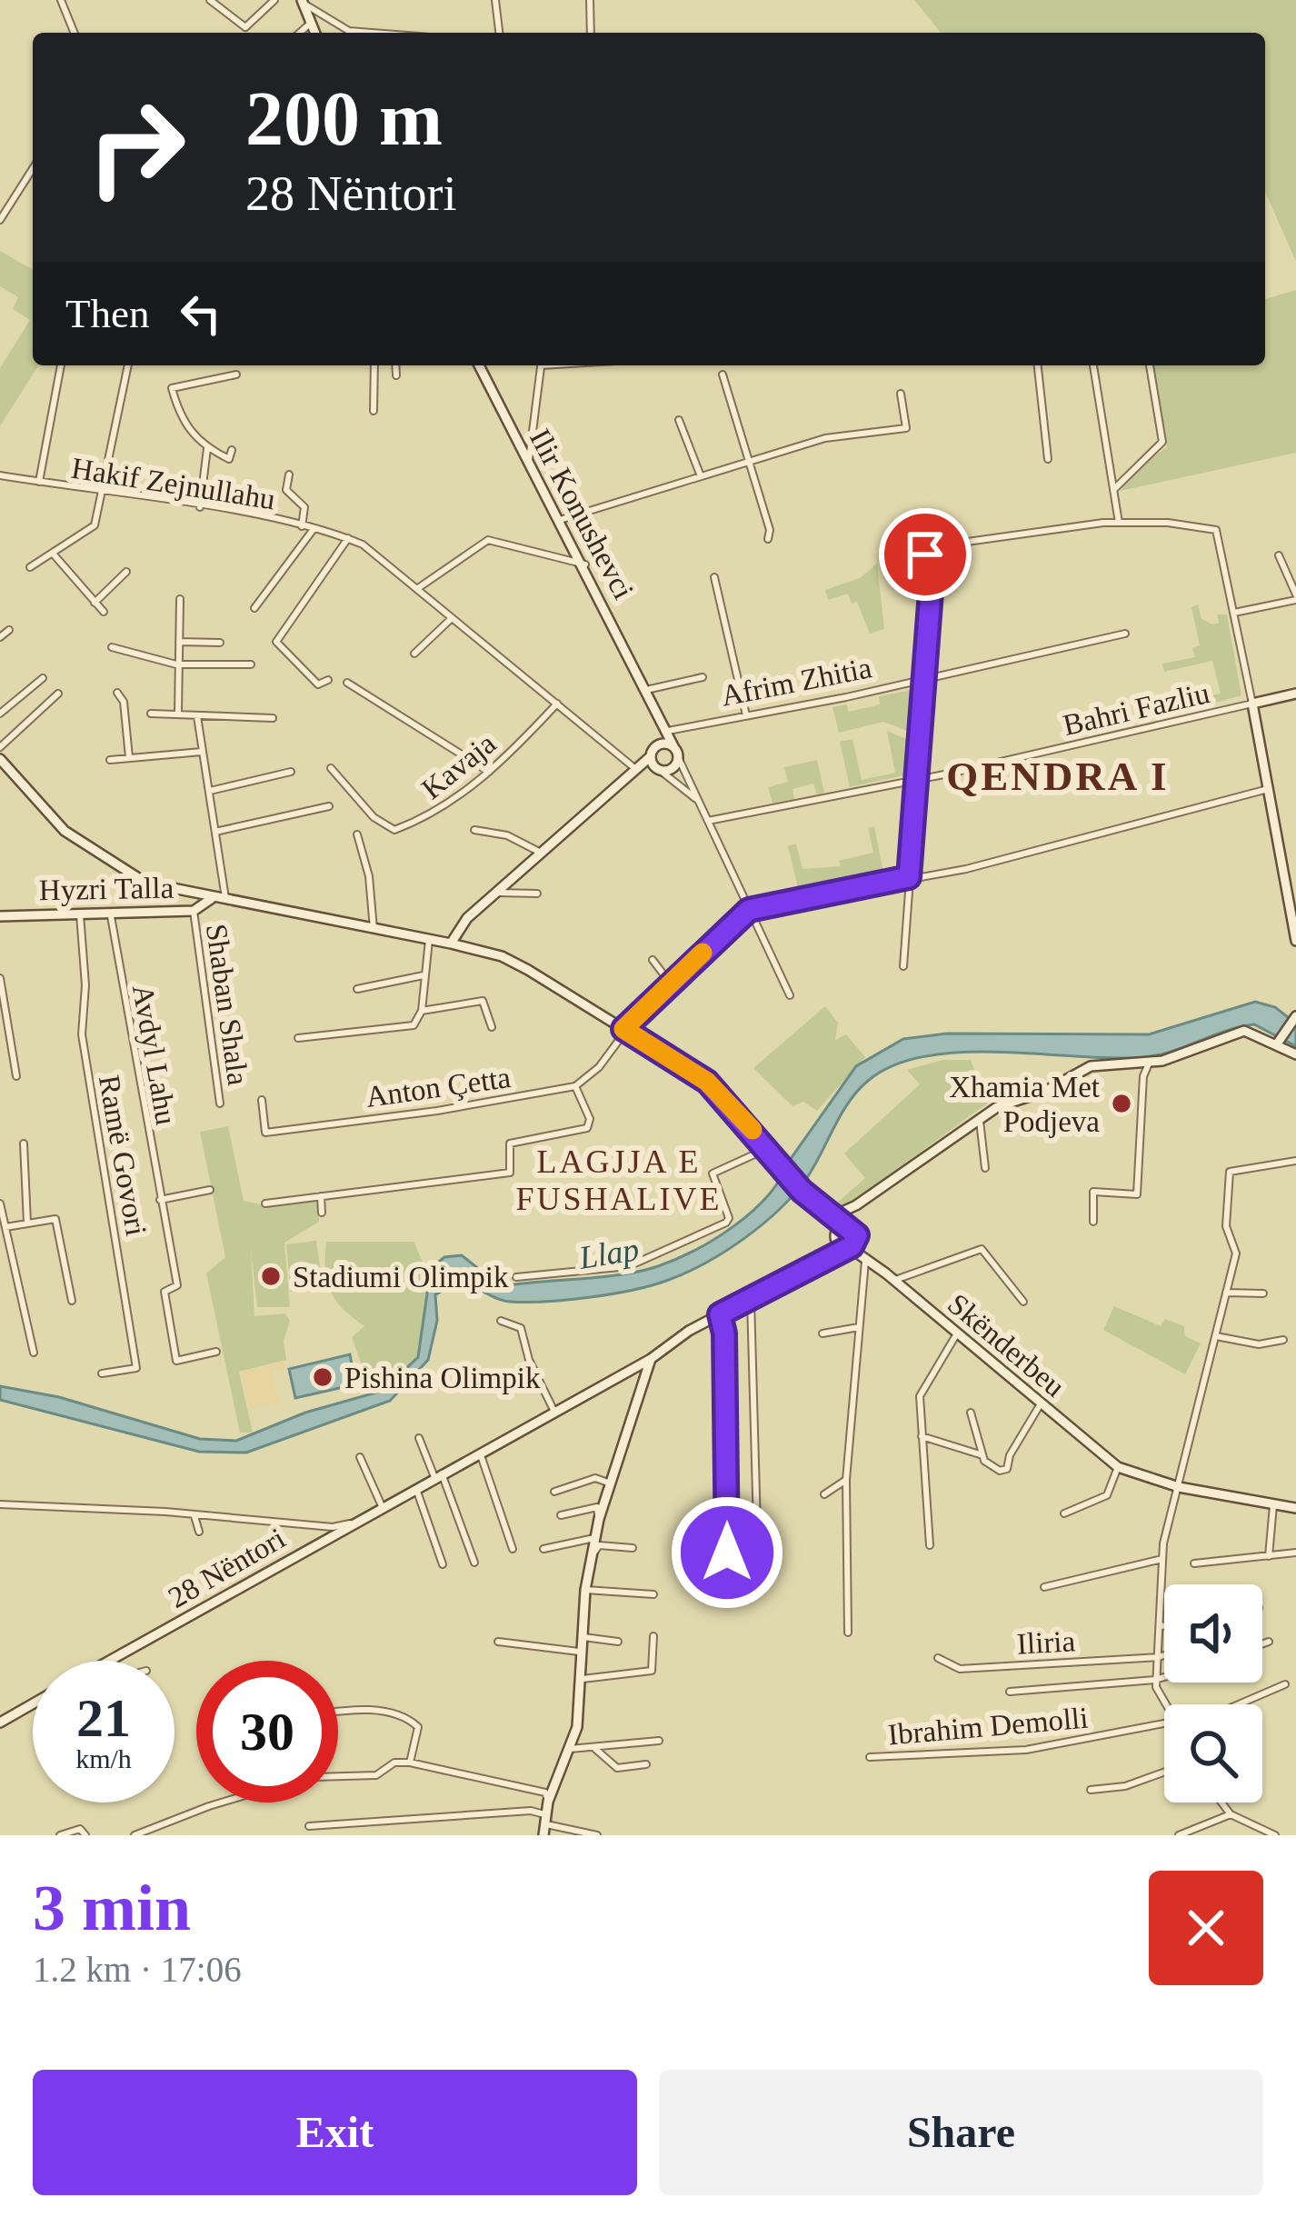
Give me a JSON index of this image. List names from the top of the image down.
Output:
{
  "streets": {
    "main road": [
      "Ilir Konushevci",
      "Hyzri Talla",
      "Skënderbeu",
      "28 Nëntori"
    ],
    "street": [
      "Hakif Zejnullahu",
      "Afrim Zhitia",
      "Bahri Fazliu",
      "Kavaja",
      "Shaban Shala",
      "Avdyl Lahu",
      "Anton Çetta",
      "Ramë Govori",
      "Iliria",
      "Ibrahim Demolli"
    ]
  },
  "crossings": [
    ["Hakif Zejnullahu", "Kavaja"],
    ["Ilir Konushevci", "Afrim Zhitia"],
    ["Hyzri Talla", "Shaban Shala"],
    ["Hyzri Talla", "Avdyl Lahu"],
    ["Hyzri Talla", "Ramë Govori"],
    ["Skënderbeu", "28 Nëntori"]
  ],
  "districts": ["QENDRA I", "LAGJJA E FUSHALIVE"],
  "water": ["Llap"],
  "places": ["Xhamia Met Podjeva", "Stadiumi Olimpik", "Pishina Olimpik"],
  "page": {
    "turn": ["200 m", "28 Nëntori"],
    "then": "Then",
    "speed": "21 km/h",
    "limit": "30",
    "heading": ["3 min", "1.2 km · 17:06"],
    "buttons": ["Exit", "Share"]
  }
}
